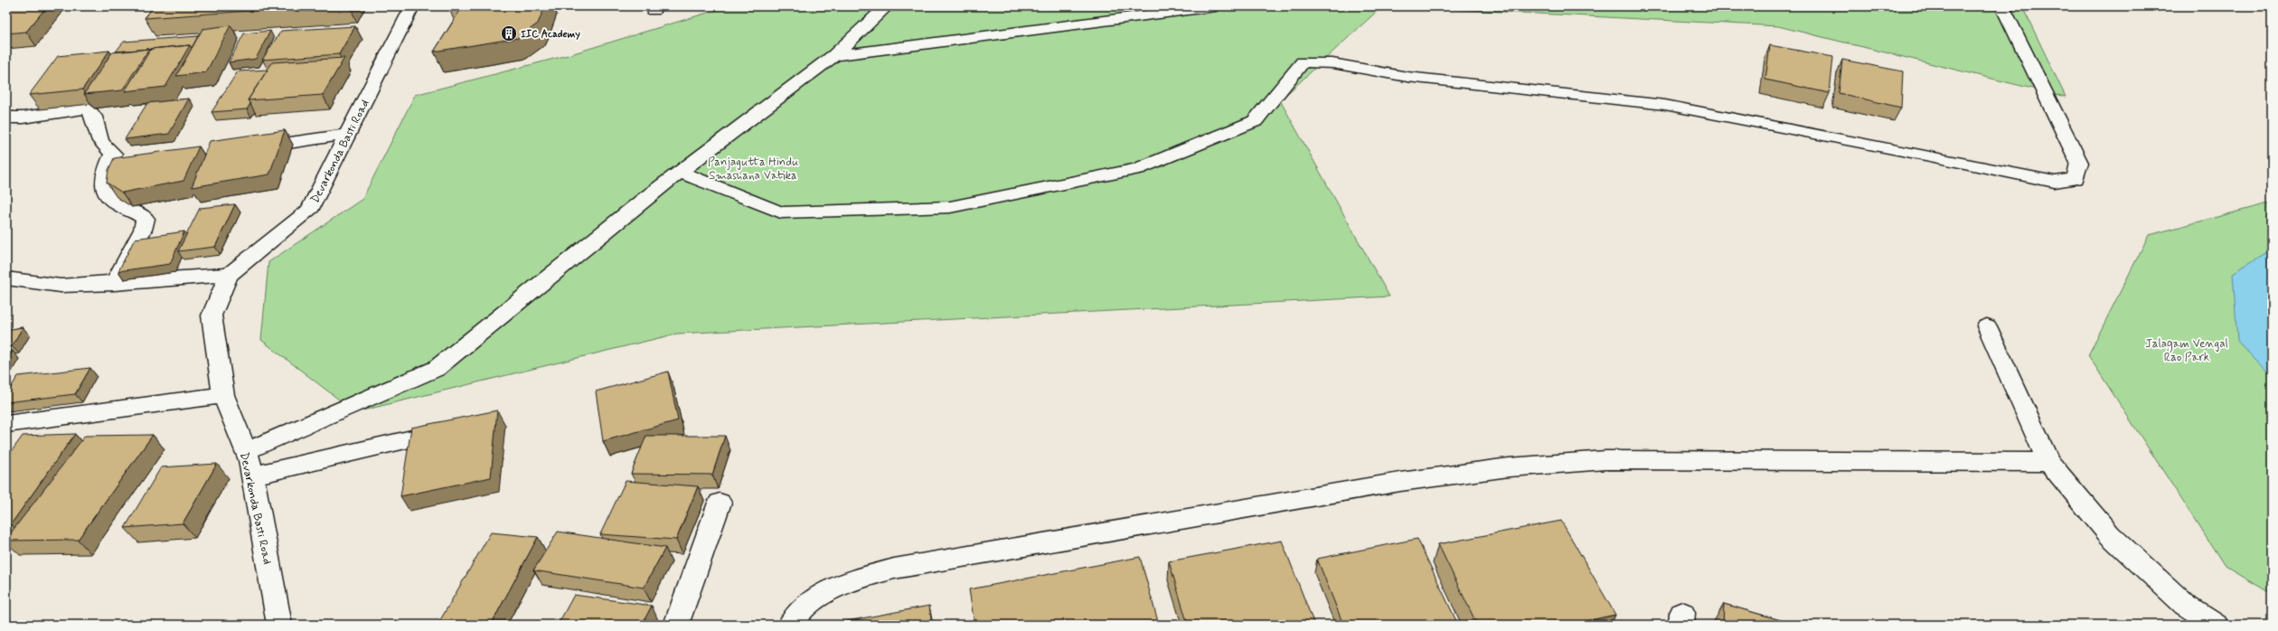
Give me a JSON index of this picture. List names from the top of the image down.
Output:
{
  "streets": {
    "street": ["Devarkonda Basti Road"]
  },
  "parks": ["Panjagutta Hindu Smashana Vatika", "Jalagam Vengal Rao Park"],
  "places": {
    "building": ["IIC Academy"]
  }
}
